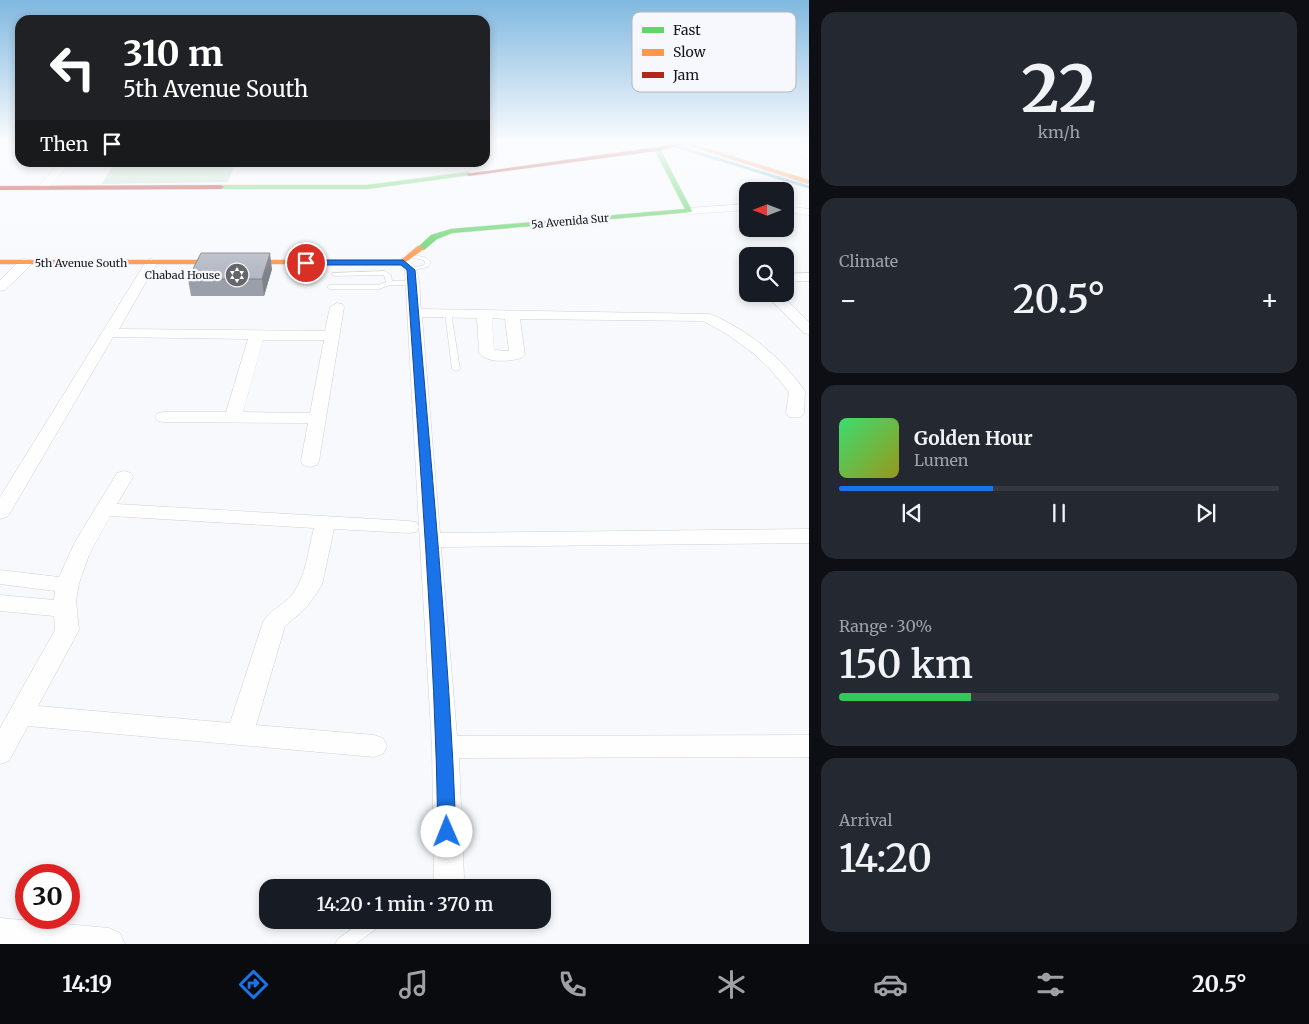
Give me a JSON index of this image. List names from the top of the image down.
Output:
{
  "streets": {
    "street": ["5a Avenida Sur", "5th Avenue South"]
  },
  "crossings": [
    ["5a Avenida Sur", "5th Avenue South"]
  ],
  "places": {
    "synagogue": ["Chabad House"]
  },
  "legend": ["Fast", "Slow", "Jam"],
  "north": "left",
  "page": {
    "tile": [
      ["22", "km/h"],
      "Climate",
      ["Range · 30%", "150 km"],
      ["Arrival", "14:20"]
    ],
    "turn": ["310 m", "5th Avenue South"],
    "then": "Then",
    "heat": ["−", "20.5°", "+"],
    "song": ["Golden Hour", "Lumen"],
    "limit": "30",
    "trip": "14:20 · 1 min · 370 m",
    "tabs": ["14:19", "20.5°"]
  }
}
